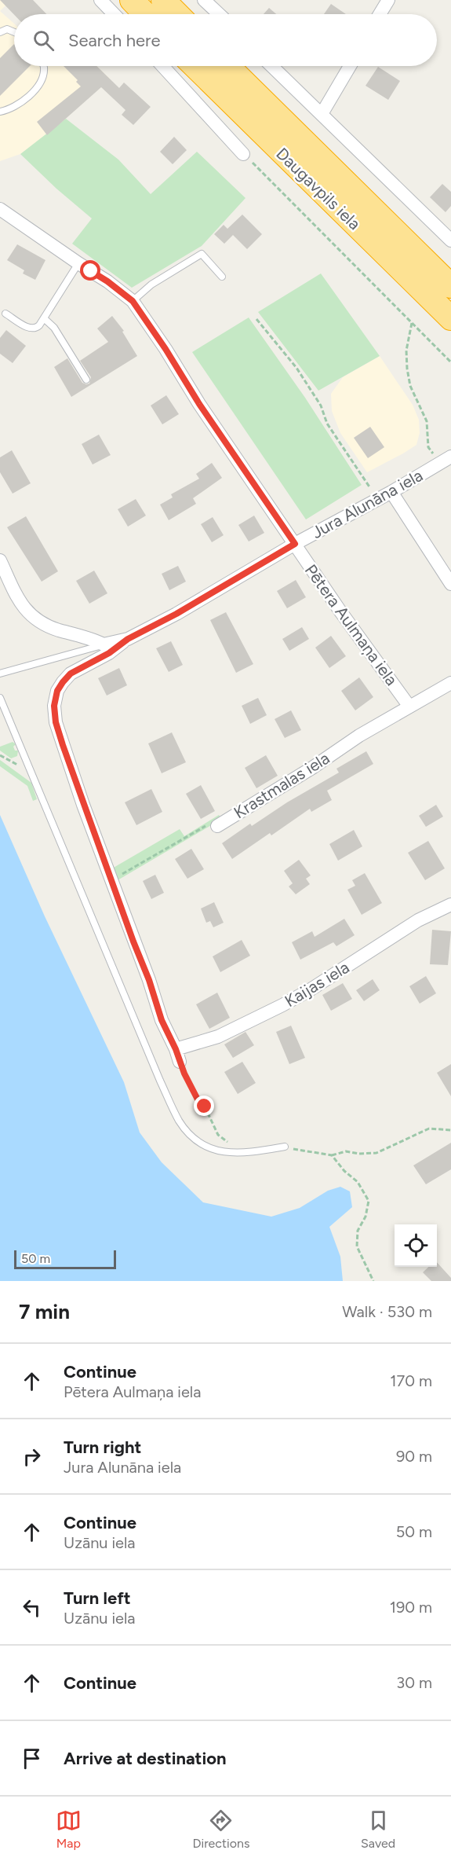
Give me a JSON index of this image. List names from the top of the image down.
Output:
{
  "streets": {
    "highway": ["Daugavpils iela"],
    "street": [
      "Jura Alunāna iela",
      "Pētera Aulmaņa iela",
      "Krastmalas iela",
      "Kaijas iela"
    ]
  },
  "crossings": [
    ["Jura Alunāna iela", "Pētera Aulmaņa iela"],
    ["Pētera Aulmaņa iela", "Krastmalas iela"]
  ],
  "scale_bar": "50 m",
  "page": {
    "search": "Search here",
    "scale": "50 m",
    "heading": ["7 min", "Walk · 530 m"],
    "list": [
      ["Continue", "Pētera Aulmaņa iela", "170 m"],
      ["Turn right", "Jura Alunāna iela", "90 m"],
      ["Continue", "Uzānu iela", "50 m"],
      ["Turn left", "Uzānu iela", "190 m"],
      ["Continue", "30 m"],
      "Arrive at destination"
    ],
    "nav": ["Map", "Directions", "Saved"]
  }
}
